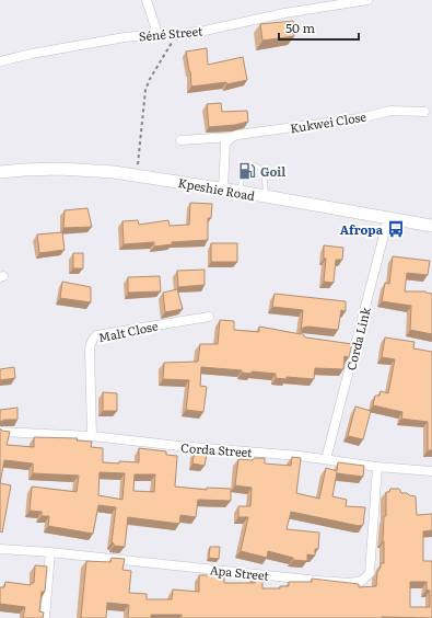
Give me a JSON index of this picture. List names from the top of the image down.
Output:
{
  "streets": {
    "street": [
      "Séné Street",
      "Kukwei Close",
      "Kpeshie Road",
      "Malt Close",
      "Corda Link",
      "Corda Street",
      "Apa Street"
    ]
  },
  "crossings": [
    ["Kpeshie Road", "Corda Link"],
    ["Malt Close", "Corda Street"],
    ["Corda Link", "Corda Street"],
    ["Corda Street", "Apa Street"]
  ],
  "places": {
    "fuel station": ["Goil"],
    "bus stop": ["Afropa"]
  },
  "scale_bar": "50 m"
}
